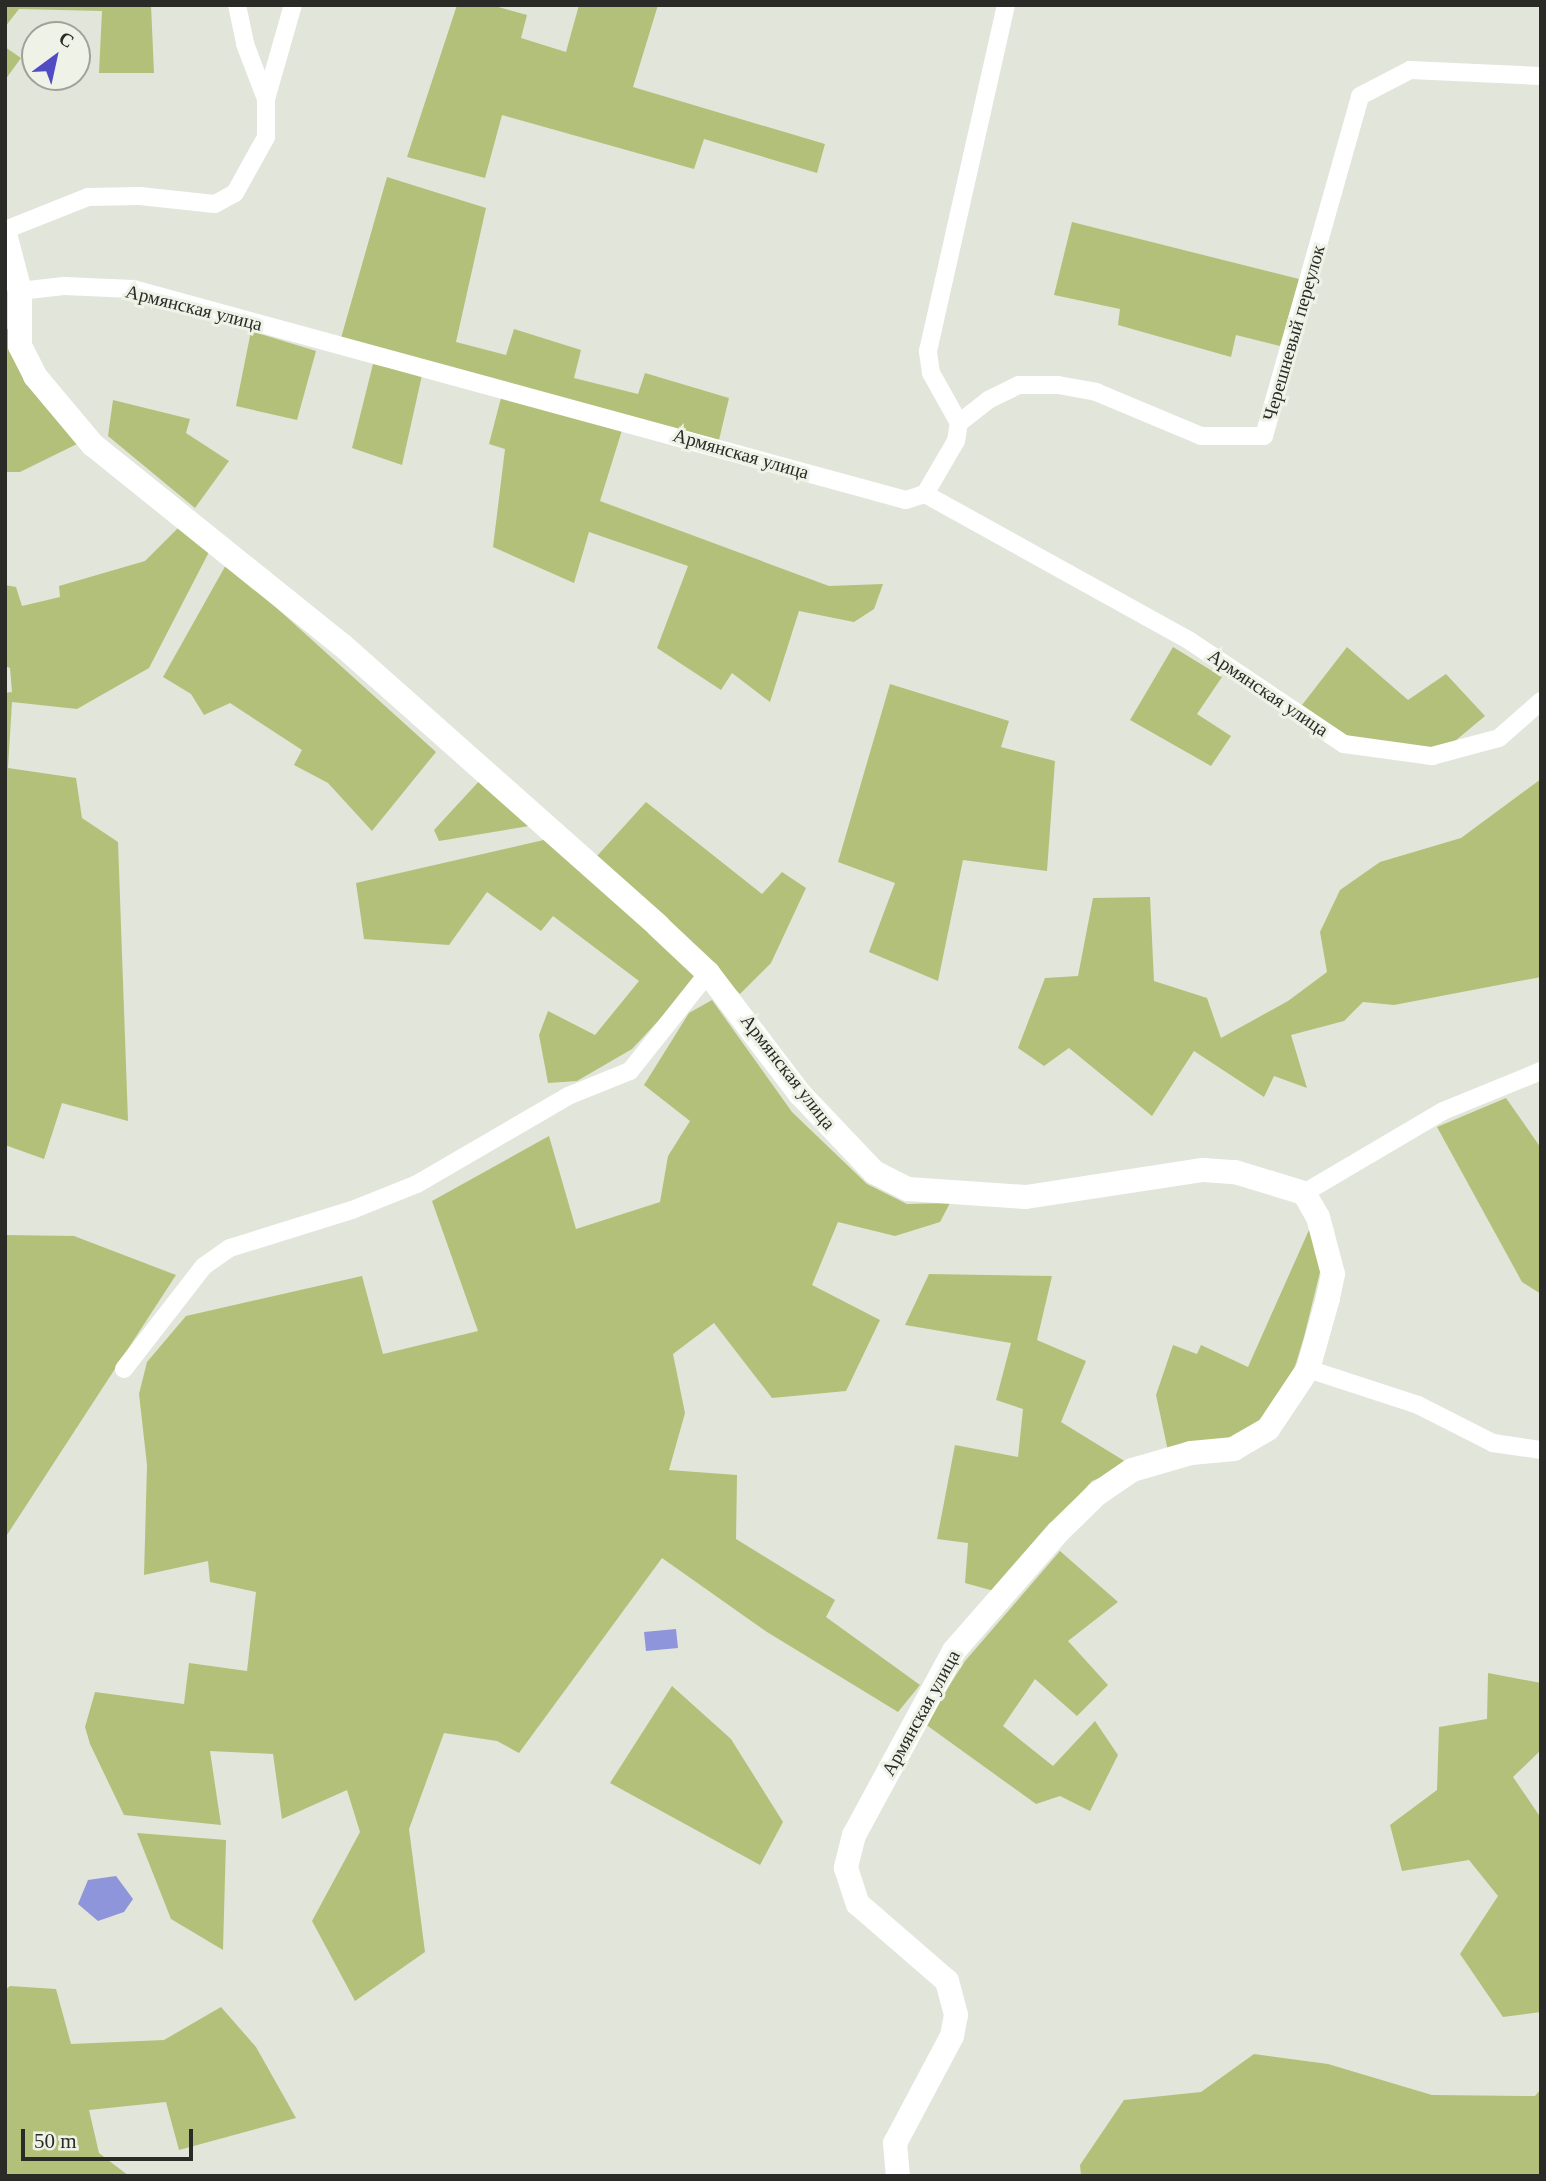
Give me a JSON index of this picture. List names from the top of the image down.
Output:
{
  "streets": {
    "street": ["Армянская улица", "Черешневый переулок"]
  },
  "scale_bar": "50 m",
  "north": "top right"
}
